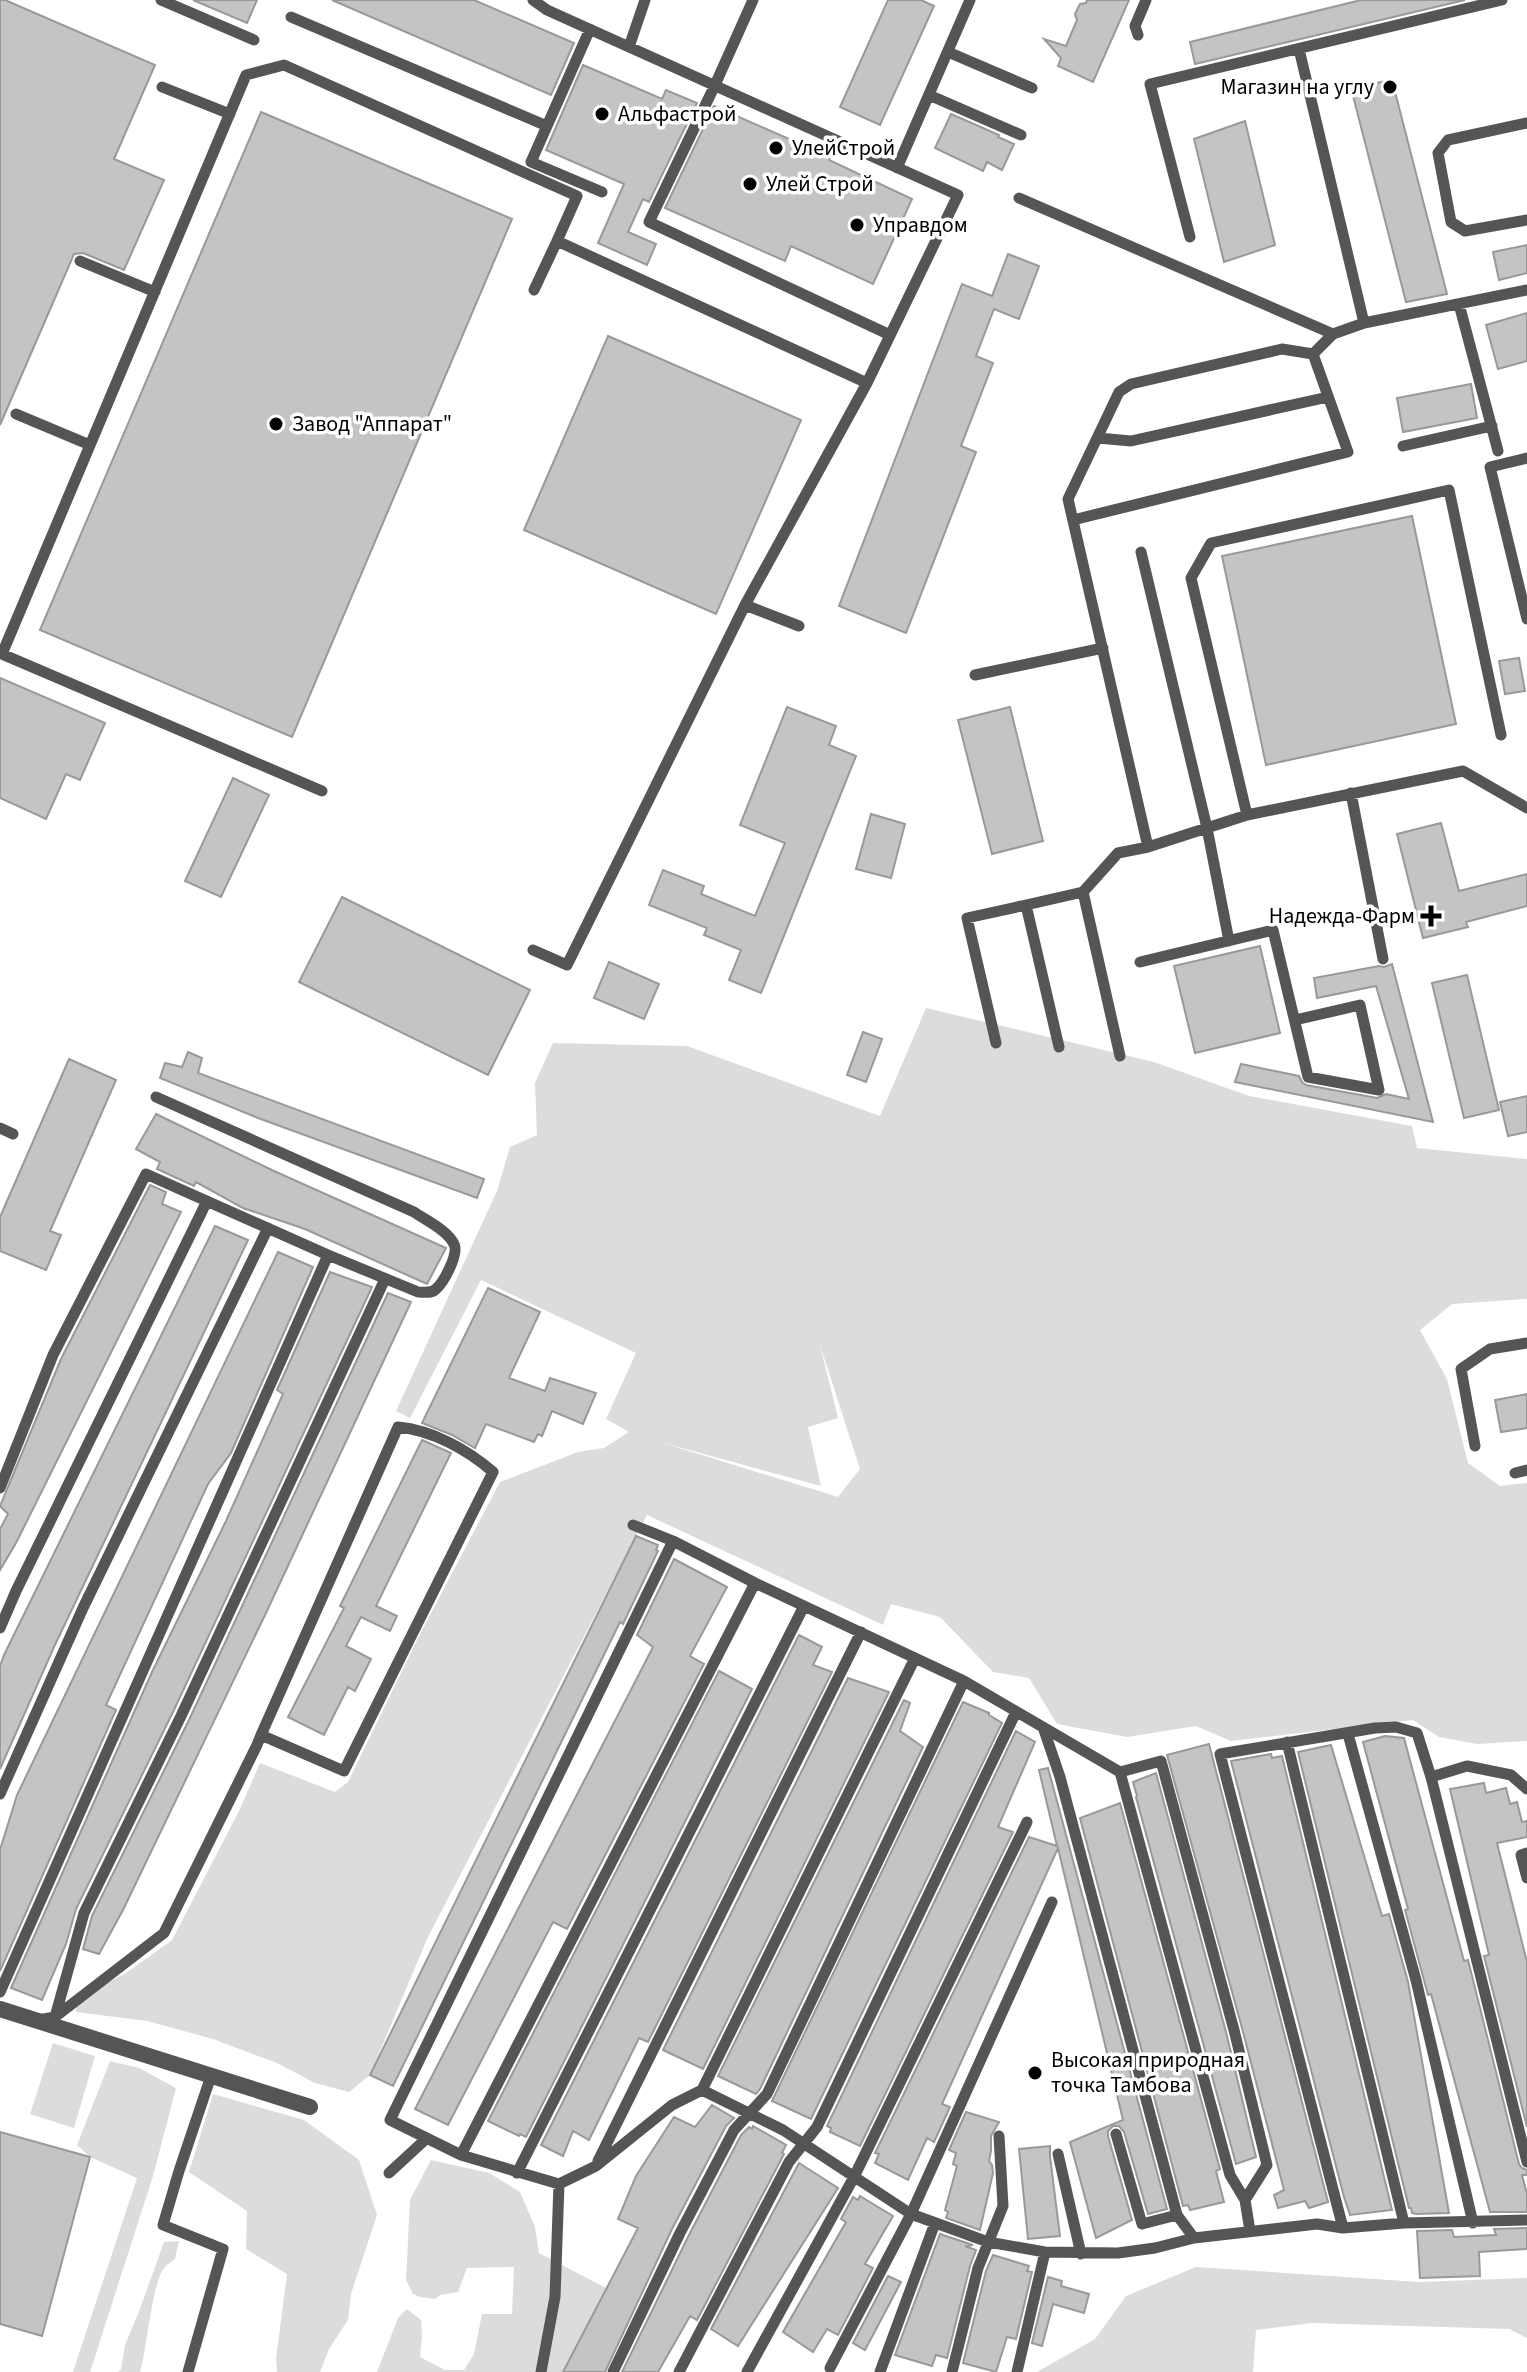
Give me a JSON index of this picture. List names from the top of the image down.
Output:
{
  "places": {
    "other": [
      "Магазин на углу",
      "Альфастрой",
      "УлейСтрой",
      "Улей Строй",
      "Управдом",
      "Завод \"Аппарат\"",
      "Высокая природная точка Тамбова"
    ],
    "health": ["Надежда-Фарм"]
  }
}
